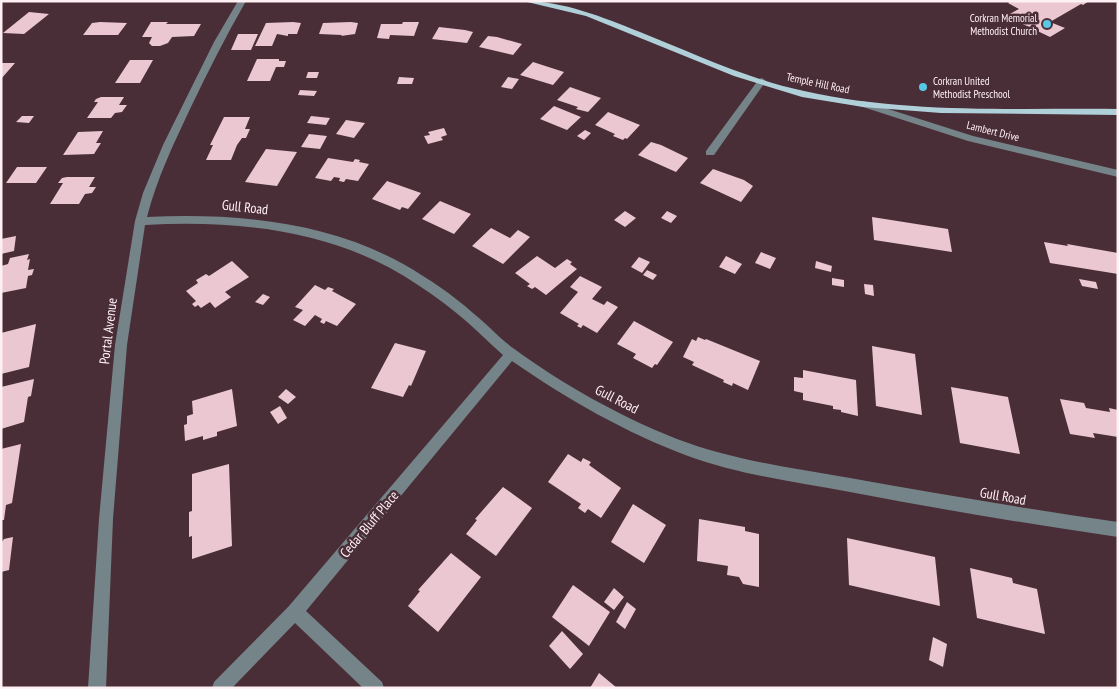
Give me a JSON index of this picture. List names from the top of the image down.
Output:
{
  "streets": {
    "main road": ["Temple Hill Road"],
    "street": [
      "Lambert Drive",
      "Gull Road",
      "Portal Avenue",
      "Cedar Bluff Place"
    ]
  },
  "crossings": [
    ["Temple Hill Road", "Lambert Drive"],
    ["Gull Road", "Portal Avenue"],
    ["Gull Road", "Cedar Bluff Place"]
  ],
  "places": ["Corkran Memorial Methodist Church", "Corkran United Methodist Preschool"]
}
